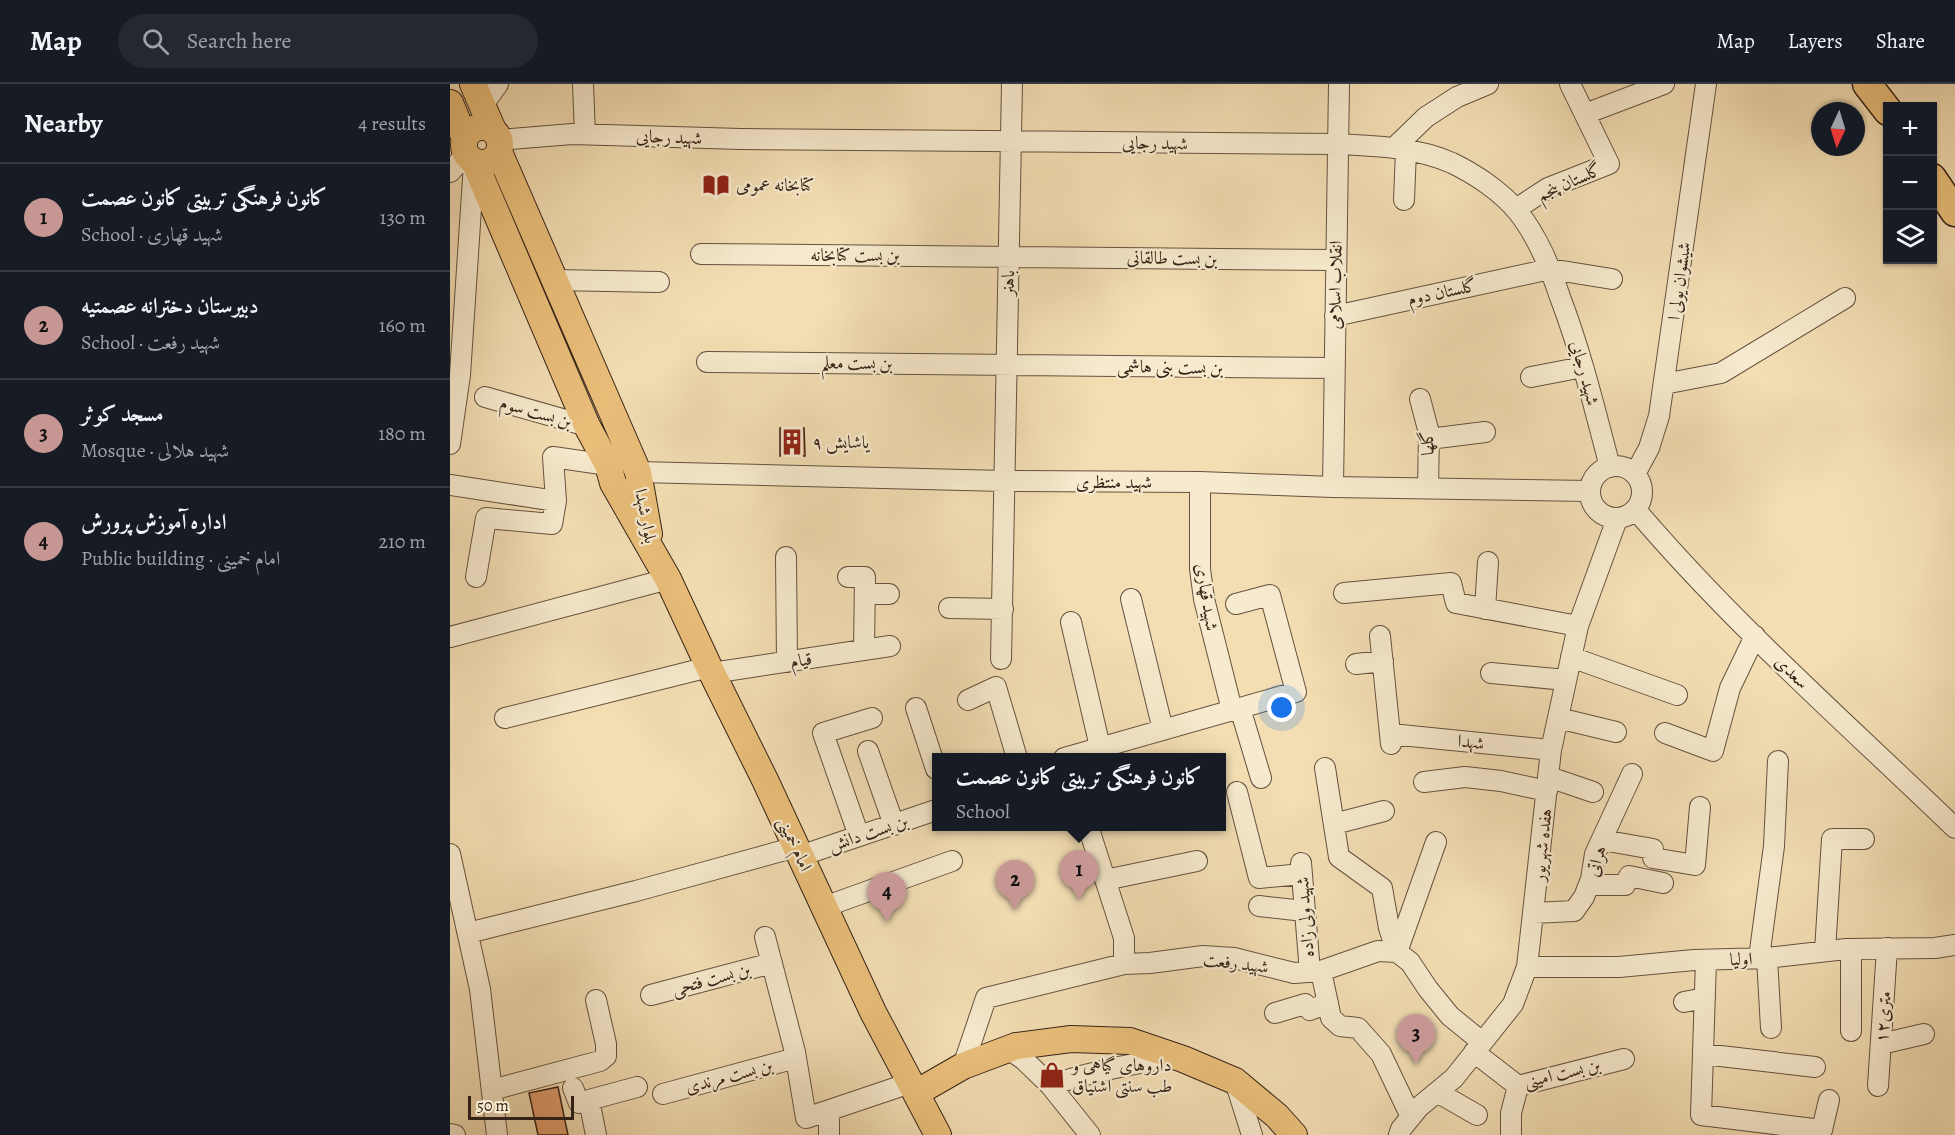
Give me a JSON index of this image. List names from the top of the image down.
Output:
{
  "streets": {
    "main road": ["بلوار شهدا", "امام خمینی"],
    "street": [
      "شهید رجایی",
      "گلستان پنجم",
      "بن بست کتابخانه",
      "بن بست طالقانی",
      "شیشوان یولی ا",
      "باهنر",
      "انقلاب اسلامی",
      "گلستان دوم",
      "بن بست معلم",
      "بن بست بنی هاشمی",
      "بن بست سوم",
      "گلها",
      "شهید منتظری",
      "شهید قهاری",
      "قیام",
      "سعدی",
      "شهدا",
      "بن بست دانش",
      "هفده شهریور",
      "هراتی",
      "شهید ولی زاده",
      "اولیا",
      "شهید رفعت",
      "بن بست فتحی",
      "۱۲متری",
      "بن بست امینی",
      "بن بست مرندی"
    ]
  },
  "crossings": [
    ["شهید رجایی", "گلستان پنجم"],
    ["شهید رجایی", "شیشوان یولی ا"],
    ["شهید رجایی", "باهنر"],
    ["شهید رجایی", "انقلاب اسلامی"],
    ["شهید رجایی", "گلستان دوم"],
    ["شهید رجایی", "شهید منتظری"],
    ["شهید رجایی", "بلوار شهدا"],
    ["شهید رجایی", "سعدی"],
    ["شهید رجایی", "هفده شهریور"],
    ["بن بست کتابخانه", "بن بست طالقانی"],
    ["بن بست کتابخانه", "باهنر"],
    ["بن بست طالقانی", "باهنر"],
    ["بن بست طالقانی", "انقلاب اسلامی"],
    ["شیشوان یولی ا", "شهید منتظری"],
    ["شیشوان یولی ا", "سعدی"],
    ["شیشوان یولی ا", "هفده شهریور"],
    ["باهنر", "بن بست معلم"],
    ["باهنر", "بن بست بنی هاشمی"],
    ["باهنر", "شهید منتظری"],
    ["انقلاب اسلامی", "گلستان دوم"],
    ["انقلاب اسلامی", "بن بست بنی هاشمی"],
    ["انقلاب اسلامی", "شهید منتظری"],
    ["بن بست معلم", "بن بست بنی هاشمی"],
    ["بن بست سوم", "بلوار شهدا"],
    ["گلها", "شهید منتظری"],
    ["شهید منتظری", "بلوار شهدا"],
    ["شهید منتظری", "شهید قهاری"],
    ["شهید منتظری", "سعدی"],
    ["شهید منتظری", "هفده شهریور"],
    ["بلوار شهدا", "امام خمینی"],
    ["قیام", "امام خمینی"],
    ["سعدی", "هفده شهریور"],
    ["شهدا", "هفده شهریور"],
    ["بن بست دانش", "امام خمینی"],
    ["هفده شهریور", "هراتی"],
    ["هفده شهریور", "اولیا"],
    ["هفده شهریور", "بن بست امینی"],
    ["شهید ولی زاده", "شهید رفعت"],
    ["اولیا", "۱۲متری"]
  ],
  "places": {
    "library": ["کتابخانه عمومی"],
    "building": ["یاشایش ۹"],
    "shop": ["داروهای گیاهی و طب سنتی اشتیاق"]
  },
  "scale_bar": "50 m",
  "north": "bottom",
  "page": {
    "header": "Map",
    "search": "Search here",
    "nav": ["Map", "Layers", "Share"],
    "heading": ["Nearby", "4 results"],
    "map_buttons": ["+", "−"],
    "list": [
      {
        "mark": "1",
        "name": "کانون فرهنگی تربیتی کانون عصمت",
        "note": "School · شهید قهاری",
        "value": "130 m"
      },
      {
        "mark": "2",
        "name": "دبیرستان دخترانه عصمتیه",
        "note": "School · شهید رفعت",
        "value": "160 m"
      },
      {
        "mark": "3",
        "name": "مسجد کوثر",
        "note": "Mosque · شهید هلالی",
        "value": "180 m"
      },
      {
        "mark": "4",
        "name": "اداره آموزش پرورش",
        "note": "Public building · امام خمینی",
        "value": "210 m"
      }
    ],
    "popup": ["کانون فرهنگی تربیتی کانون عصمت", "School"],
    "pins": [
      "1",
      "2",
      "4",
      "3"
    ],
    "scale": "50 m"
  }
}
